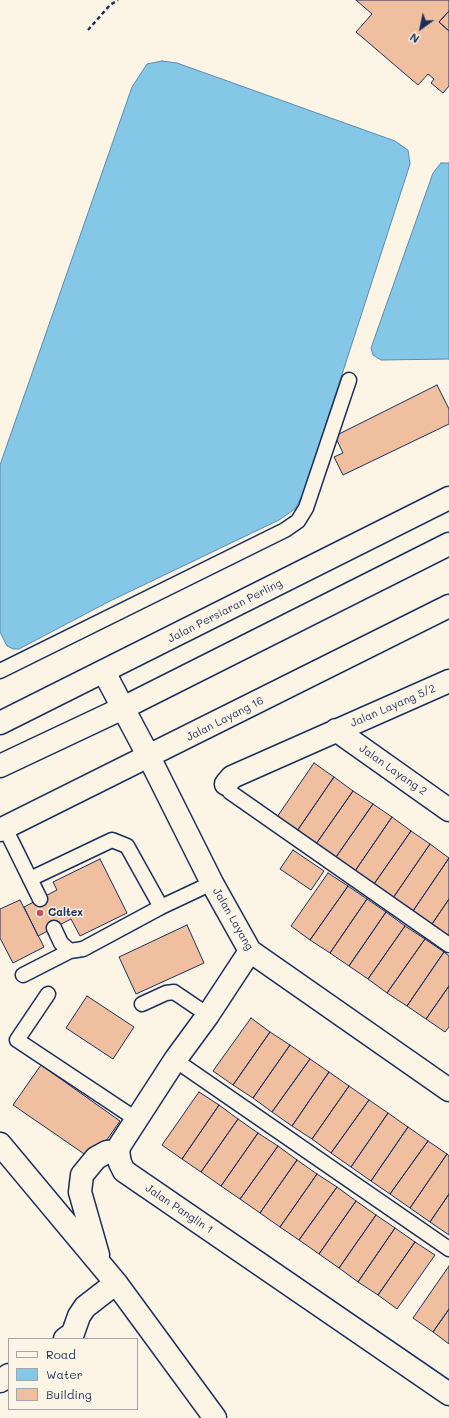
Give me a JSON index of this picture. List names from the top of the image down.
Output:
{
  "streets": {
    "street": [
      "Jalan Persiaran Perling",
      "Jalan Layang 5/2",
      "Jalan Layang 16",
      "Jalan Layang 2",
      "Jalan Layang",
      "Jalan Panglin 1"
    ]
  },
  "crossings": [
    ["Jalan Persiaran Perling", "Jalan Layang"],
    ["Jalan Layang 5/2", "Jalan Layang 2"],
    ["Jalan Layang 16", "Jalan Layang"]
  ],
  "places": ["Caltex"],
  "legend": ["Road", "Water", "Building"],
  "north": "bottom left"
}
